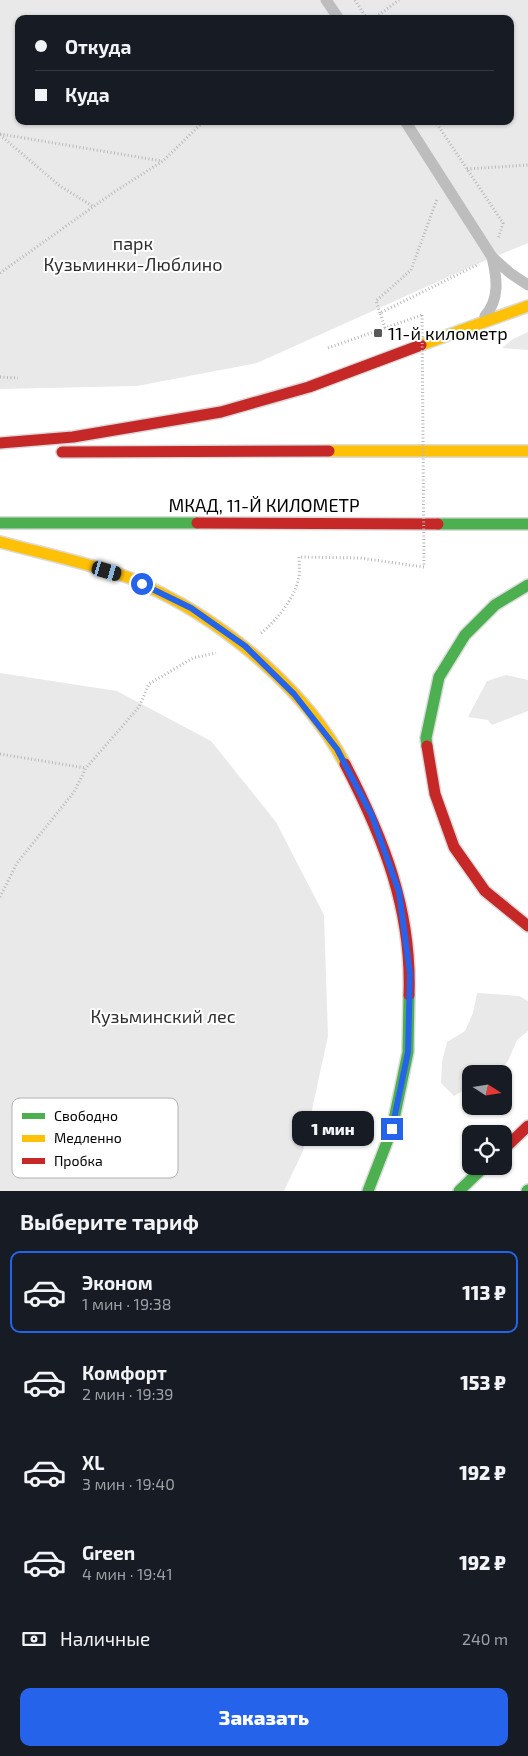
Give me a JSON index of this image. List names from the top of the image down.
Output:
{
  "streets": {
    "main road": ["МКАД, 11-Й КИЛОМЕТР"]
  },
  "parks": ["парк Кузьминки-Люблино", "Кузьминский лес"],
  "places": {
    "transit": ["11-й километр"]
  },
  "legend": ["Свободно", "Медленно", "Пробка"],
  "north": "right",
  "page": {
    "banner": ["Откуда", "Куда"],
    "bubble": "1 мин",
    "heading": "Выберите тариф",
    "list": [
      {
        "name": "Эконом",
        "note": "1 мин · 19:38",
        "value": "113 ₽"
      },
      {
        "name": "Комфорт",
        "note": "2 мин · 19:39",
        "value": "153 ₽"
      },
      {
        "name": "XL",
        "note": "3 мин · 19:40",
        "value": "192 ₽"
      },
      {
        "name": "Green",
        "note": "4 мин · 19:41",
        "value": "192 ₽"
      }
    ],
    "pay": ["Наличные", "240 m"],
    "buttons": "Заказать"
  }
}
